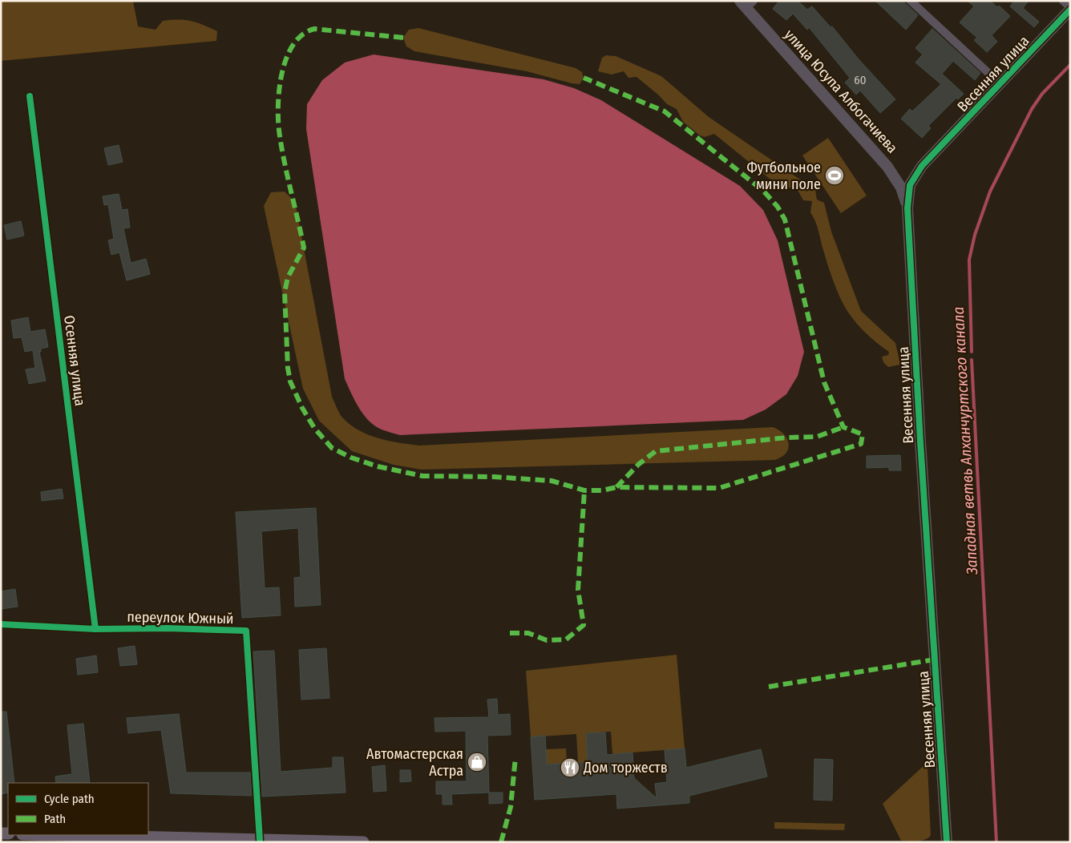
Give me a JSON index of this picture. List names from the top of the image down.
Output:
{
  "streets": {
    "street": [
      "Весенняя улица",
      "улица Юсупа Албогачиева",
      "Осенняя улица",
      "переулок Южный"
    ]
  },
  "crossings": [
    ["Весенняя улица", "улица Юсупа Албогачиева"],
    ["Осенняя улица", "переулок Южный"]
  ],
  "water": ["Западная ветвь Алханчуртского канала"],
  "places": {
    "sports": ["Футбольное мини поле"],
    "shop": ["Автомастерская Астра"],
    "restaurant": ["Дом торжеств"]
  },
  "house_numbers": ["60"],
  "legend": ["Cycle path", "Path"]
}
